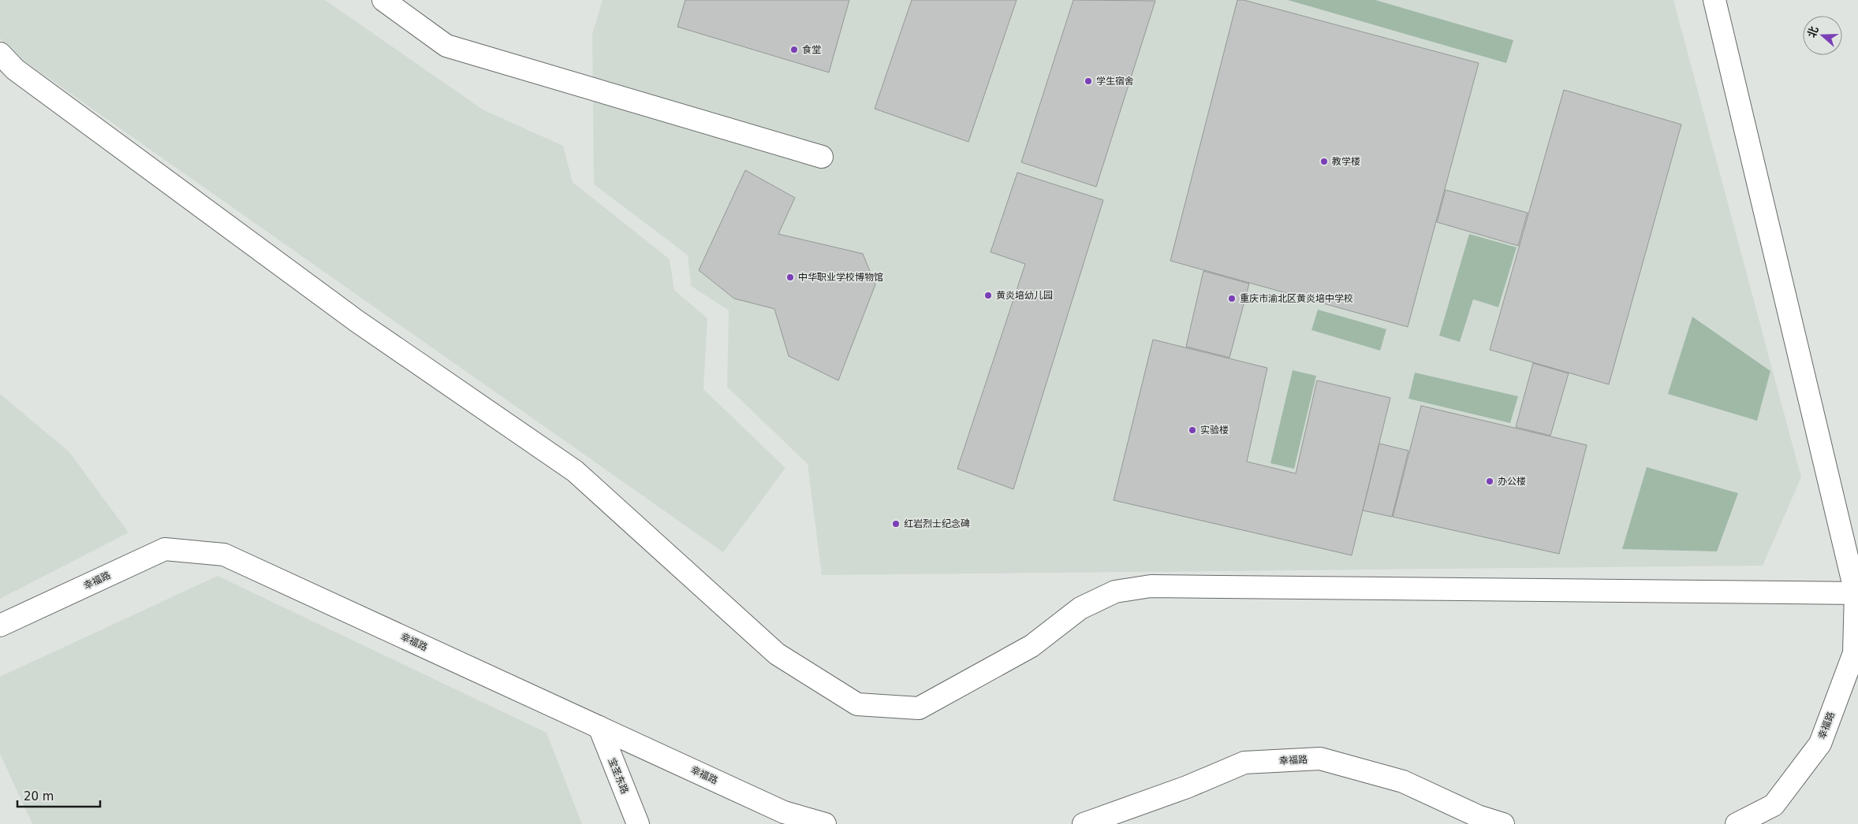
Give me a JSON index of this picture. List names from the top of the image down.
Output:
{
  "streets": {
    "street": ["幸福路", "宝圣东路"]
  },
  "crossings": [
    ["幸福路", "宝圣东路"]
  ],
  "places": [
    "食堂",
    "学生宿舍",
    "教学楼",
    "中华职业学校博物馆",
    "黄炎培幼儿园",
    "重庆市渝北区黄炎培中学校",
    "实验楼",
    "办公楼",
    "红岩烈士纪念碑"
  ],
  "scale_bar": "20 m",
  "north": "left"
}
